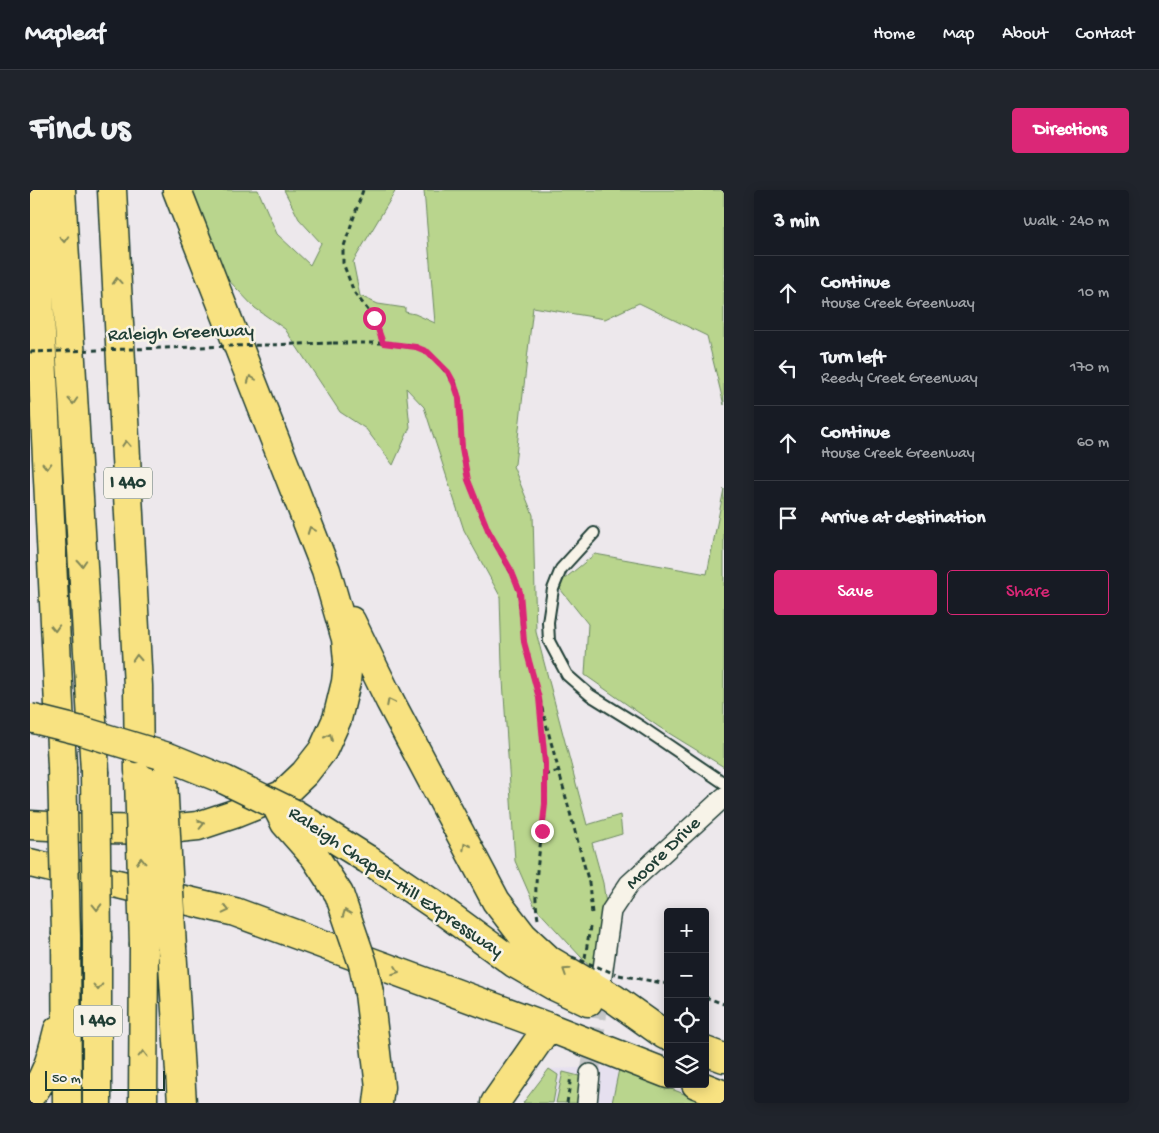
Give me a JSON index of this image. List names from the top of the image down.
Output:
{
  "streets": {
    "main road": ["I 440", "Raleigh Chapel–Hill Expressway"],
    "street": ["Moore Drive"],
    "path": ["Raleigh Greenway"]
  },
  "scale_bar": "50 m",
  "page": {
    "header": "Mapleaf",
    "nav": [
      "Home",
      "Map",
      "About",
      "Contact"
    ],
    "buttons": [
      "Directions",
      ["Save", "Share"]
    ],
    "title": "Find us",
    "heading": ["3 min", "Walk · 240 m"],
    "list": [
      ["Continue", "House Creek Greenway", "10 m"],
      ["Turn left", "Reedy Creek Greenway", "170 m"],
      ["Continue", "House Creek Greenway", "60 m"],
      "Arrive at destination"
    ],
    "map_buttons": ["+", "−"],
    "scale": "50 m"
  }
}
